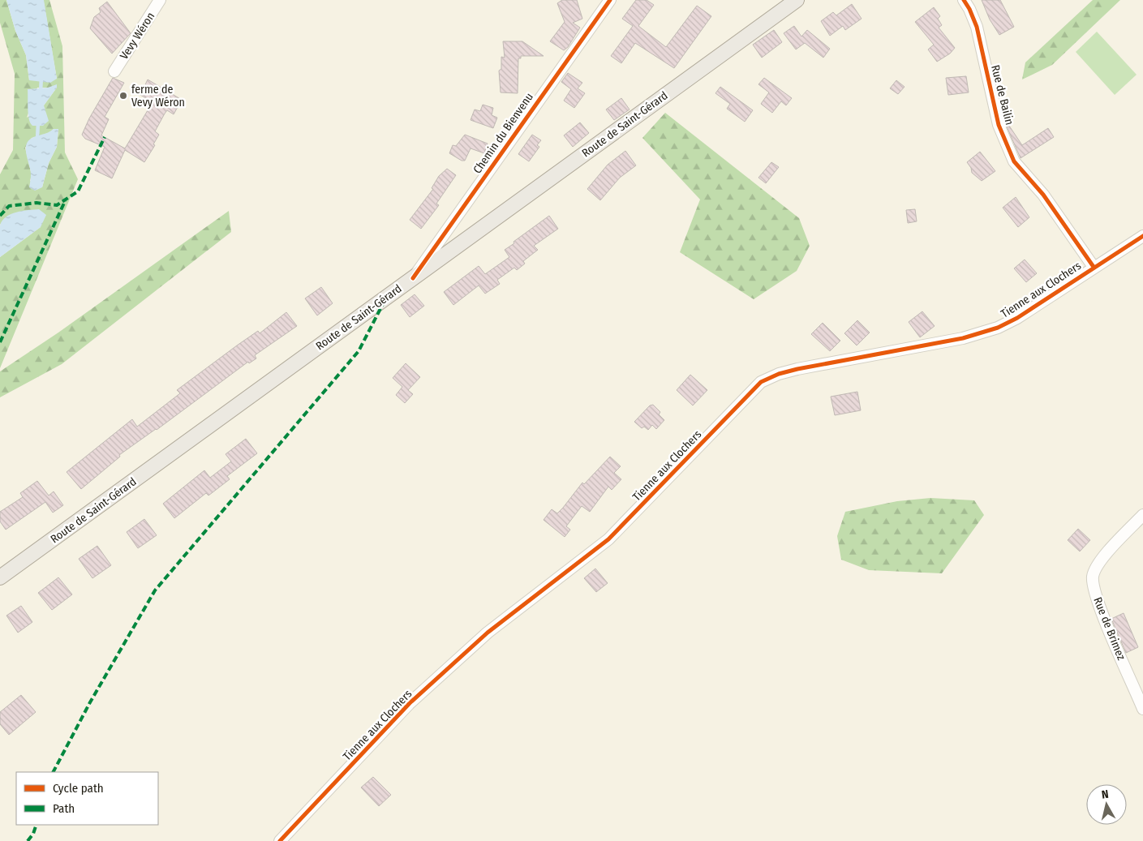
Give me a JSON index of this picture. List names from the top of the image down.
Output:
{
  "streets": {
    "main road": ["Route de Saint-Gérard"],
    "street": [
      "Vevy Wéron",
      "Rue de Bailin",
      "Chemin du Bienvenu",
      "Tienne aux Clochers",
      "Rue de Brimez"
    ]
  },
  "crossings": [
    ["Rue de Bailin", "Tienne aux Clochers"],
    ["Route de Saint-Gérard", "Chemin du Bienvenu"]
  ],
  "places": ["ferme de Vevy Wéron"],
  "legend": ["Cycle path", "Path"],
  "north": "top"
}
